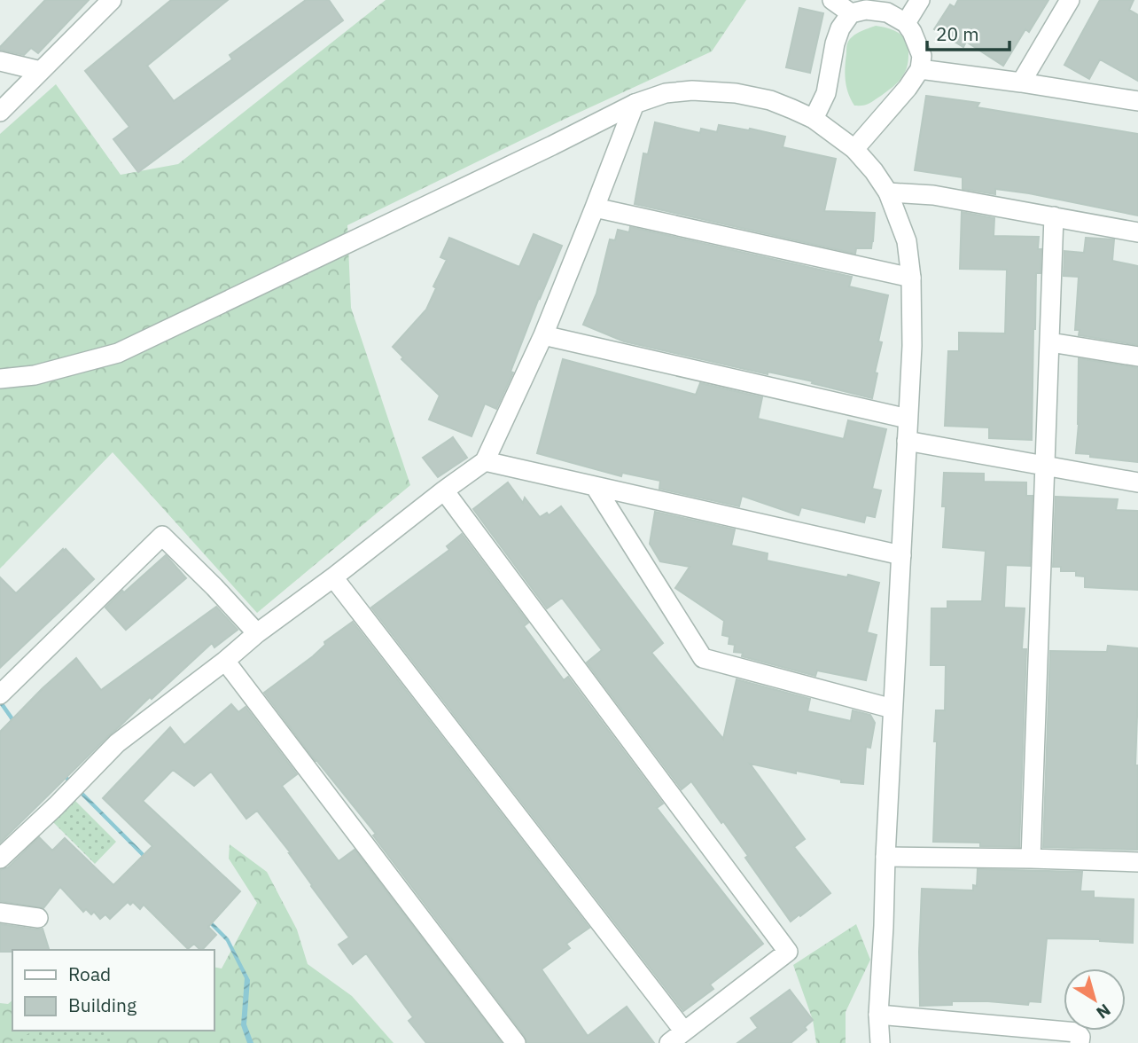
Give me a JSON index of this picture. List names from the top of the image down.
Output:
{
  "legend": ["Road", "Building"],
  "scale_bar": "20 m",
  "north": "bottom right"
}
